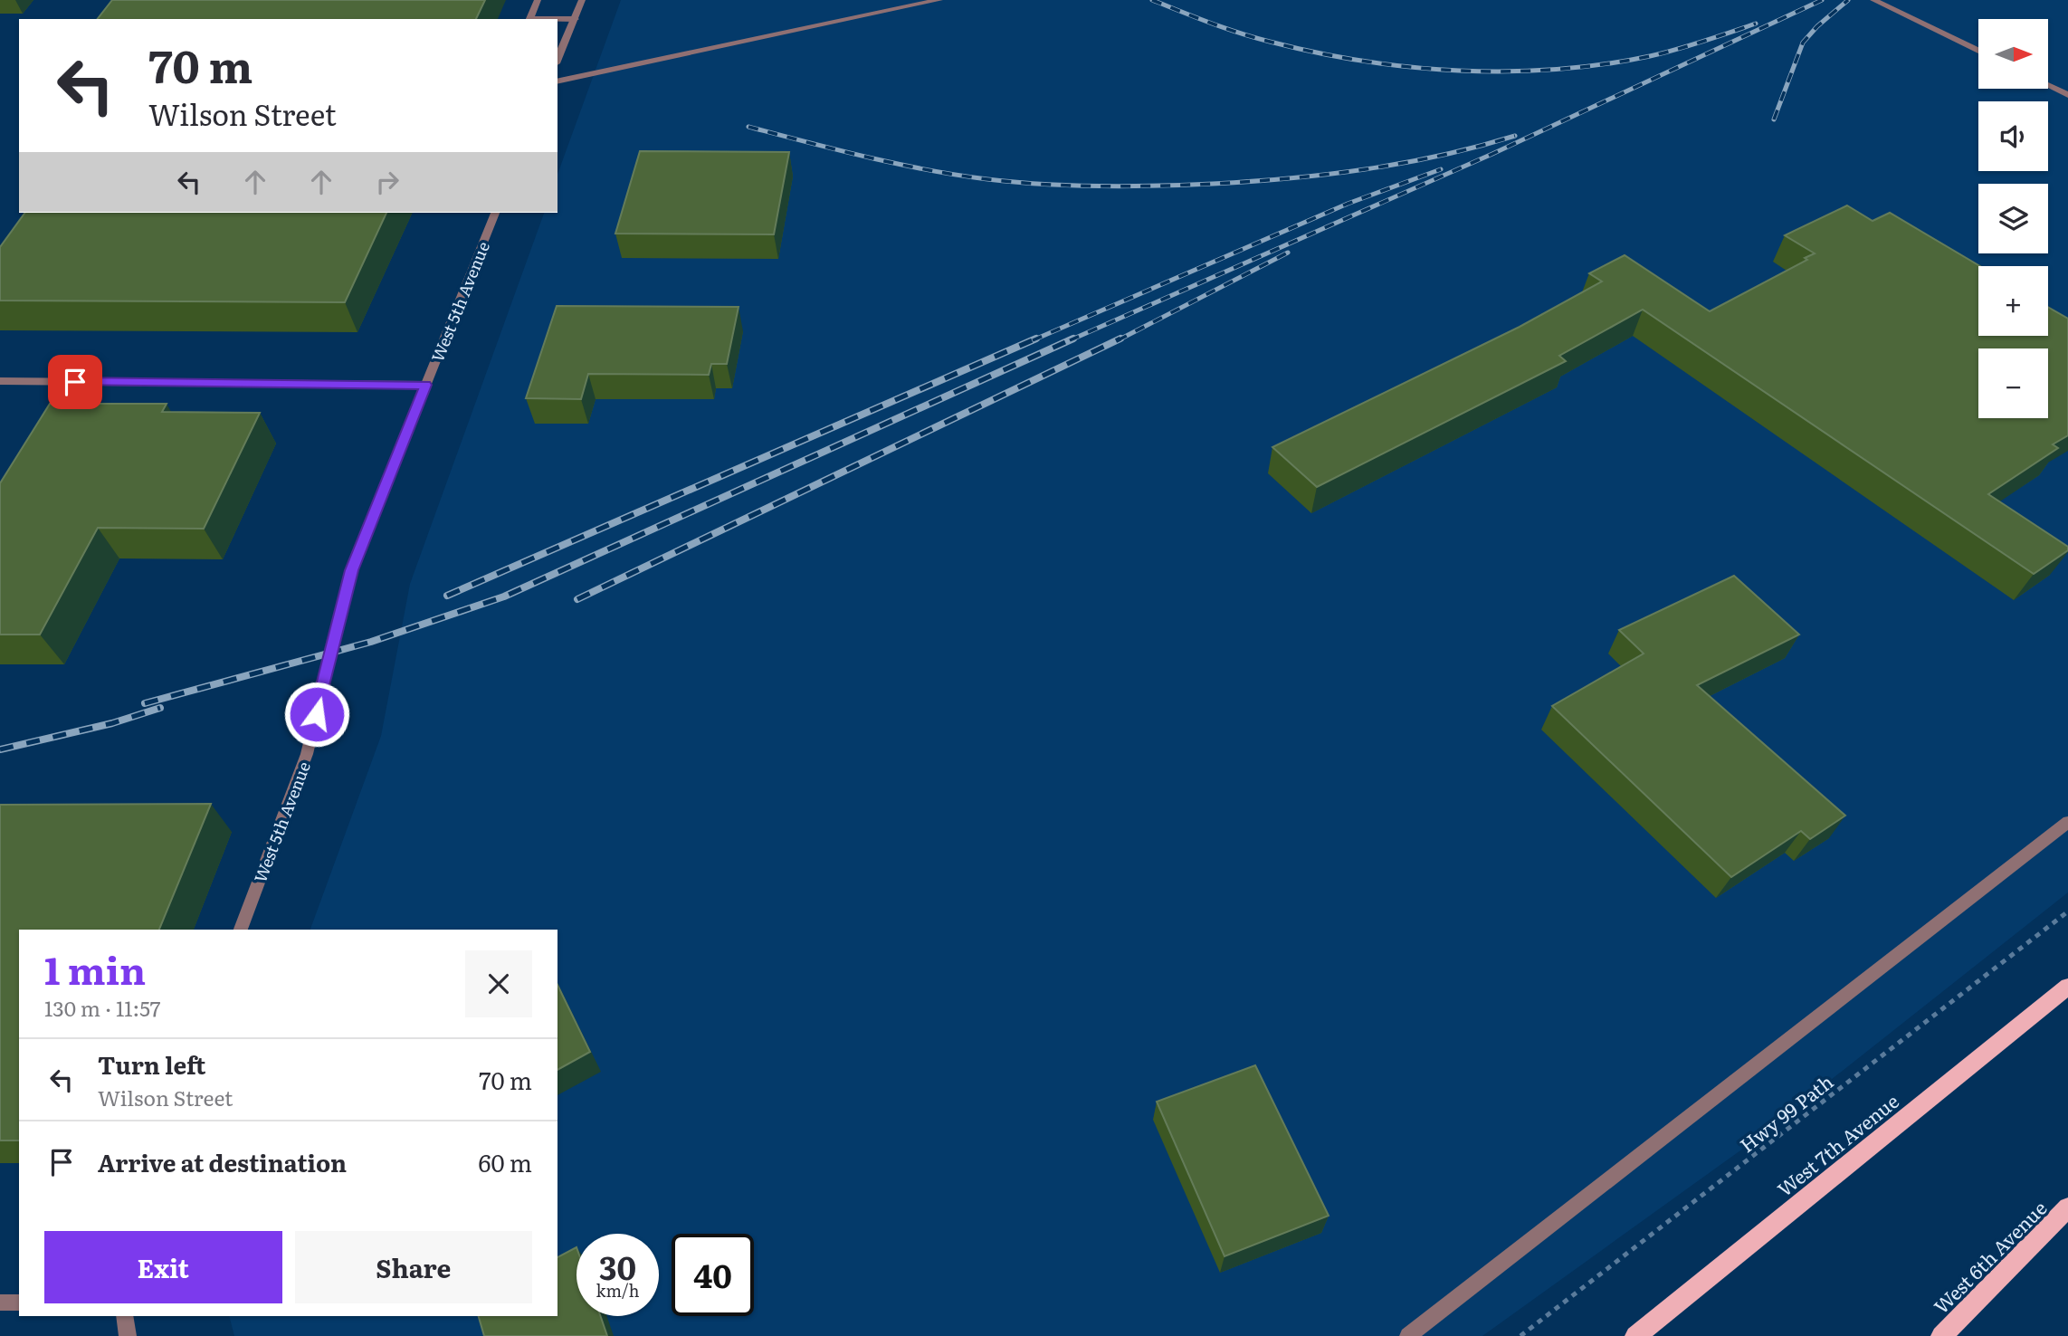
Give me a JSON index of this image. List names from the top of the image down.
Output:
{
  "streets": {
    "main road": ["West 7th Avenue", "West 6th Avenue"],
    "street": ["West 5th Avenue"],
    "path": ["Hwy 99 Path"]
  },
  "north": "right",
  "page": {
    "map_buttons": ["+", "−"],
    "turn": ["70 m", "Wilson Street"],
    "heading": ["1 min", "130 m · 11:57"],
    "list": [
      {
        "name": "Turn left",
        "note": "Wilson Street",
        "value": "70 m"
      },
      {
        "name": "Arrive at destination",
        "value": "60 m"
      }
    ],
    "buttons": ["Exit", "Share"],
    "speed": "30 km/h",
    "limit": "40"
  }
}
